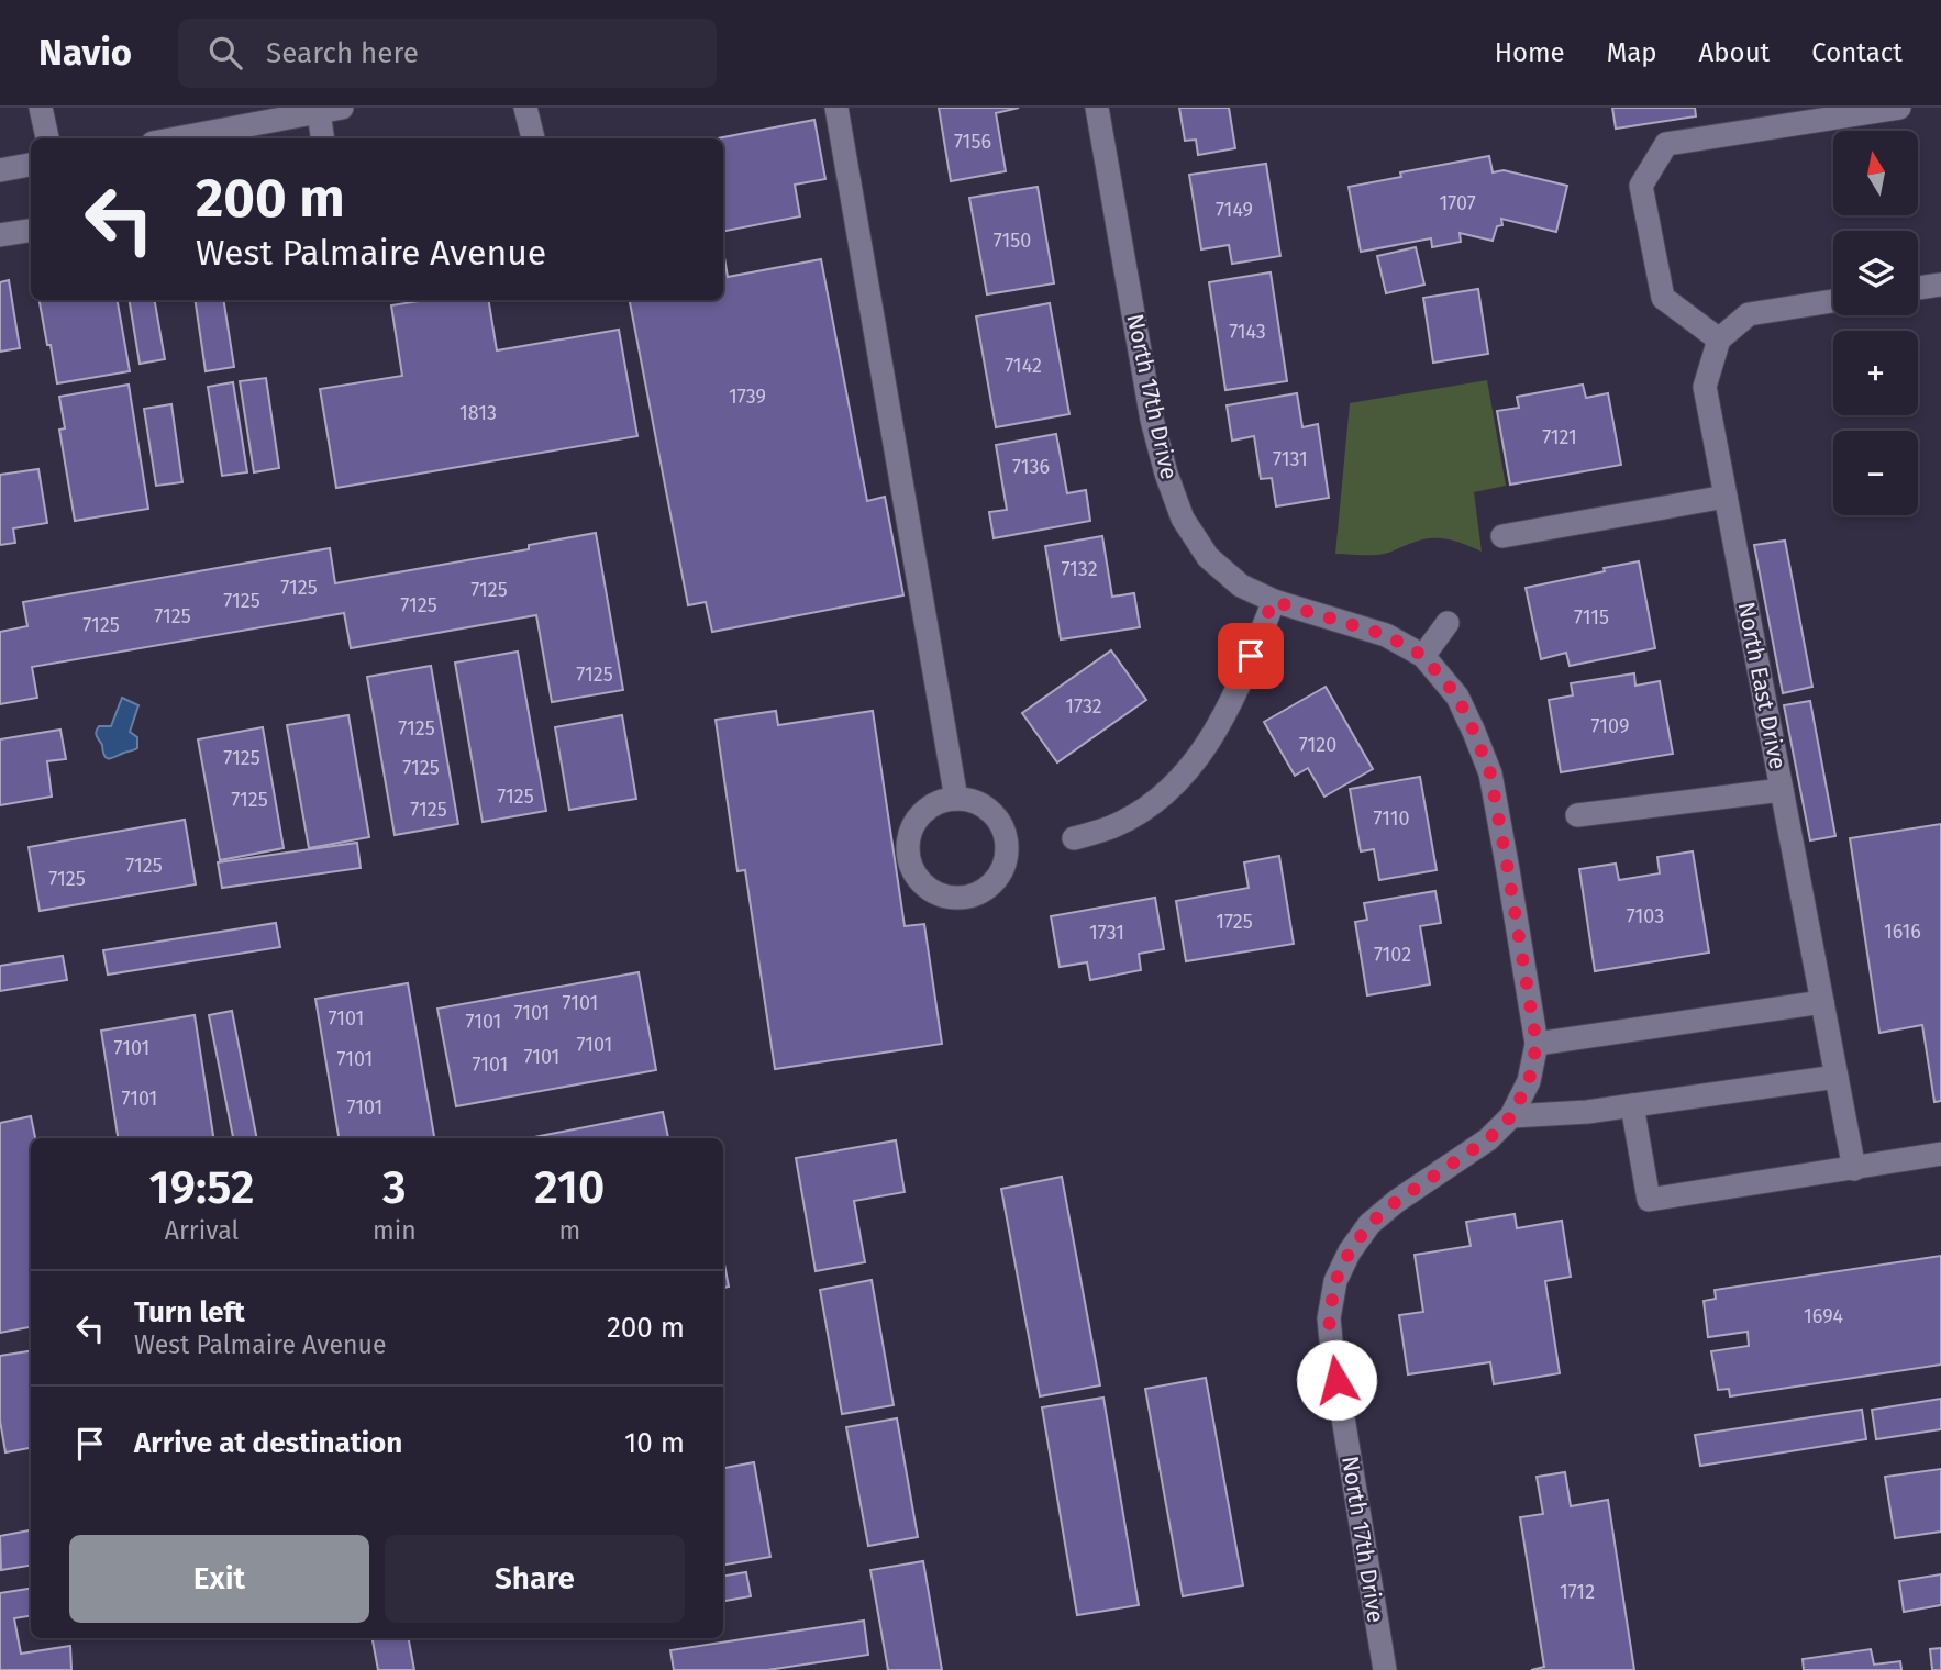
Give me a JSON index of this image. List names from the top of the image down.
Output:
{
  "streets": {
    "street": ["North 17th Drive", "North East Drive"]
  },
  "house_numbers": [
    "7156",
    "1707",
    "7149",
    "7150",
    "7143",
    "7142",
    "1739",
    "1813",
    "7121",
    "7131",
    "7136",
    "7132",
    "7125",
    "7125",
    "7125",
    "7125",
    "7125",
    "7115",
    "7125",
    "7125",
    "1732",
    "7109",
    "7125",
    "7120",
    "7125",
    "7125",
    "7125",
    "7125",
    "7125",
    "7110",
    "7125",
    "7125",
    "7103",
    "1725",
    "1616",
    "1731",
    "7102",
    "7101",
    "7101",
    "7101",
    "7101",
    "7101",
    "7101",
    "7101",
    "7101",
    "7101",
    "7101",
    "7101",
    "1694",
    "1712"
  ],
  "north": "top",
  "page": {
    "header": "Navio",
    "search": "Search here",
    "nav": [
      "Home",
      "Map",
      "About",
      "Contact"
    ],
    "map_buttons": ["+", "−"],
    "turn": ["200 m", "West Palmaire Avenue"],
    "eta": [
      "19:52",
      "Arrival",
      "3",
      "min",
      "210",
      "m"
    ],
    "list": [
      {
        "name": "Turn left",
        "note": "West Palmaire Avenue",
        "value": "200 m"
      },
      {
        "name": "Arrive at destination",
        "value": "10 m"
      }
    ],
    "buttons": ["Exit", "Share"]
  }
}
